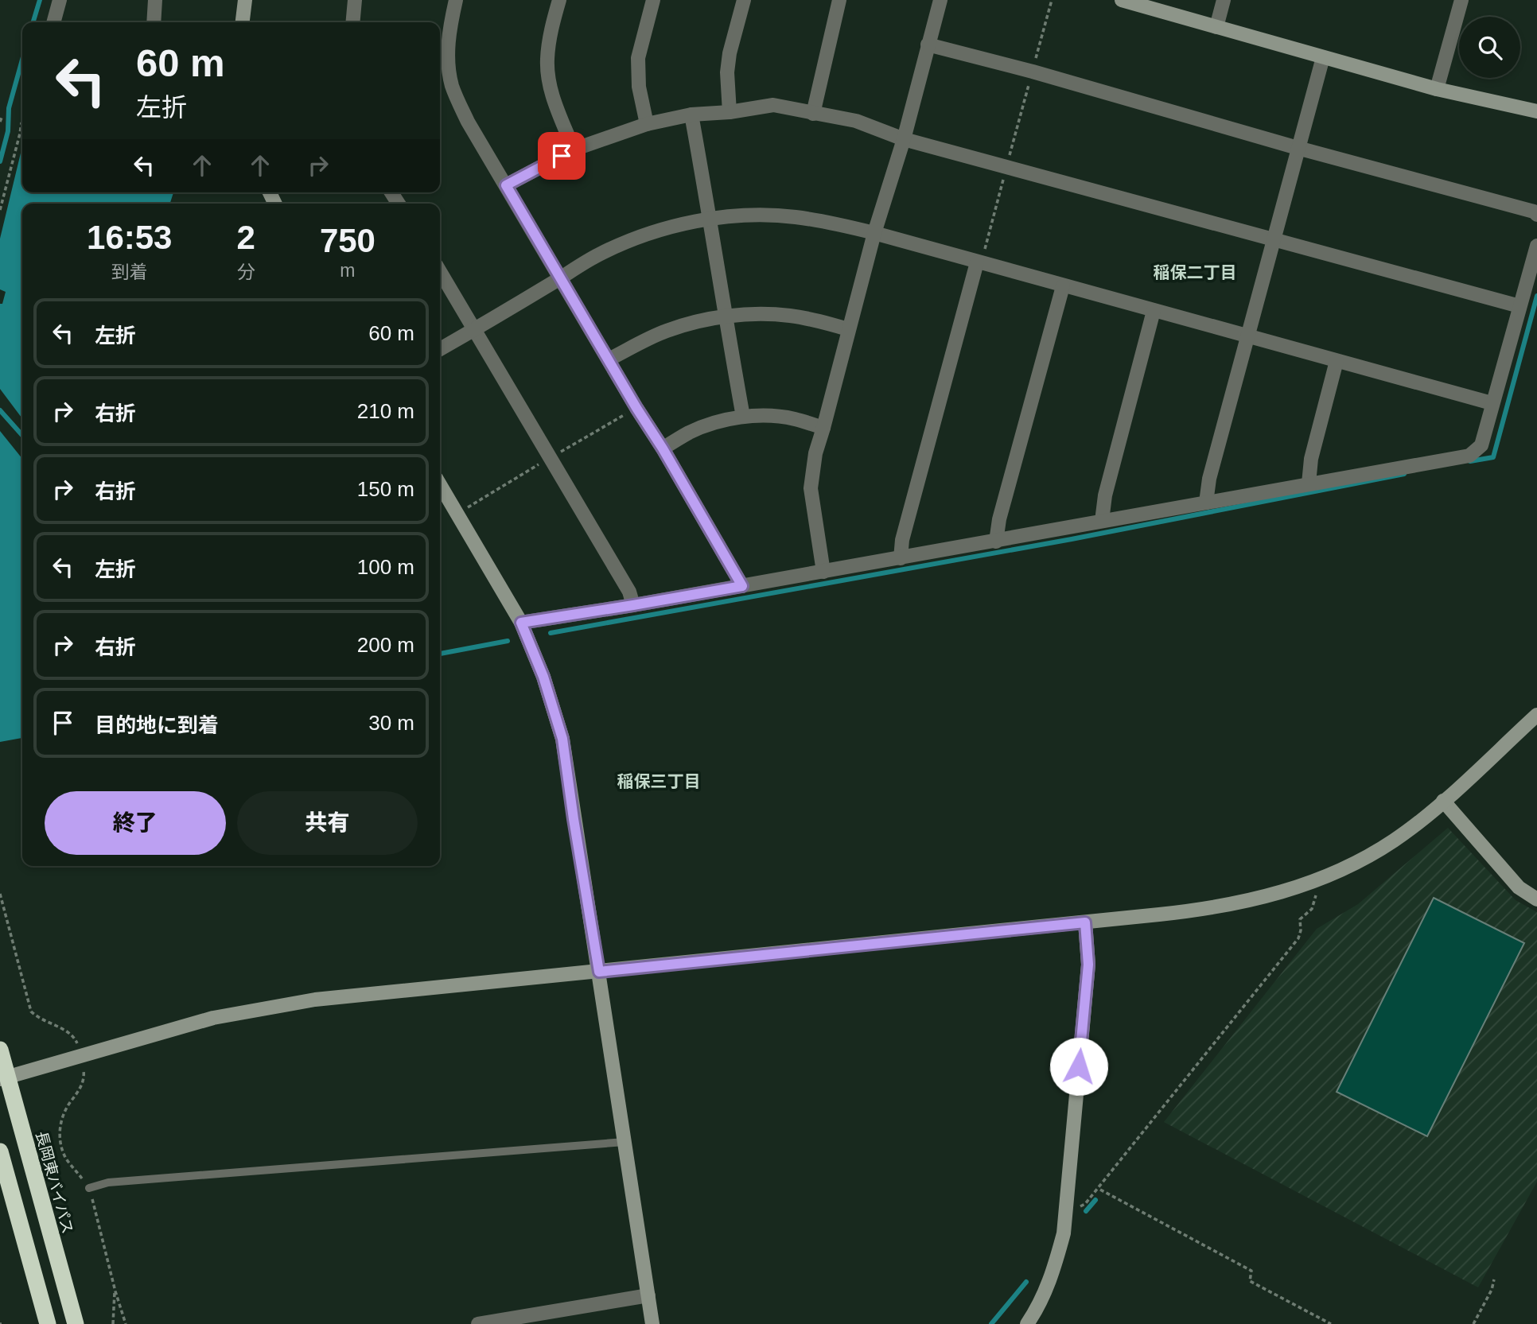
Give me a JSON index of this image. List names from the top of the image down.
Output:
{
  "streets": {
    "highway": ["長岡東バイパス"]
  },
  "districts": ["稲保二丁目", "稲保三丁目"],
  "page": {
    "turn": ["60 m", "左折"],
    "eta": [
      "16:53",
      "到着",
      "2",
      "分",
      "750",
      "m"
    ],
    "list": [
      {
        "name": "左折",
        "value": "60 m"
      },
      {
        "name": "右折",
        "value": "210 m"
      },
      {
        "name": "右折",
        "value": "150 m"
      },
      {
        "name": "左折",
        "value": "100 m"
      },
      {
        "name": "右折",
        "value": "200 m"
      },
      {
        "name": "目的地に到着",
        "value": "30 m"
      }
    ],
    "buttons": ["終了", "共有"]
  }
}
